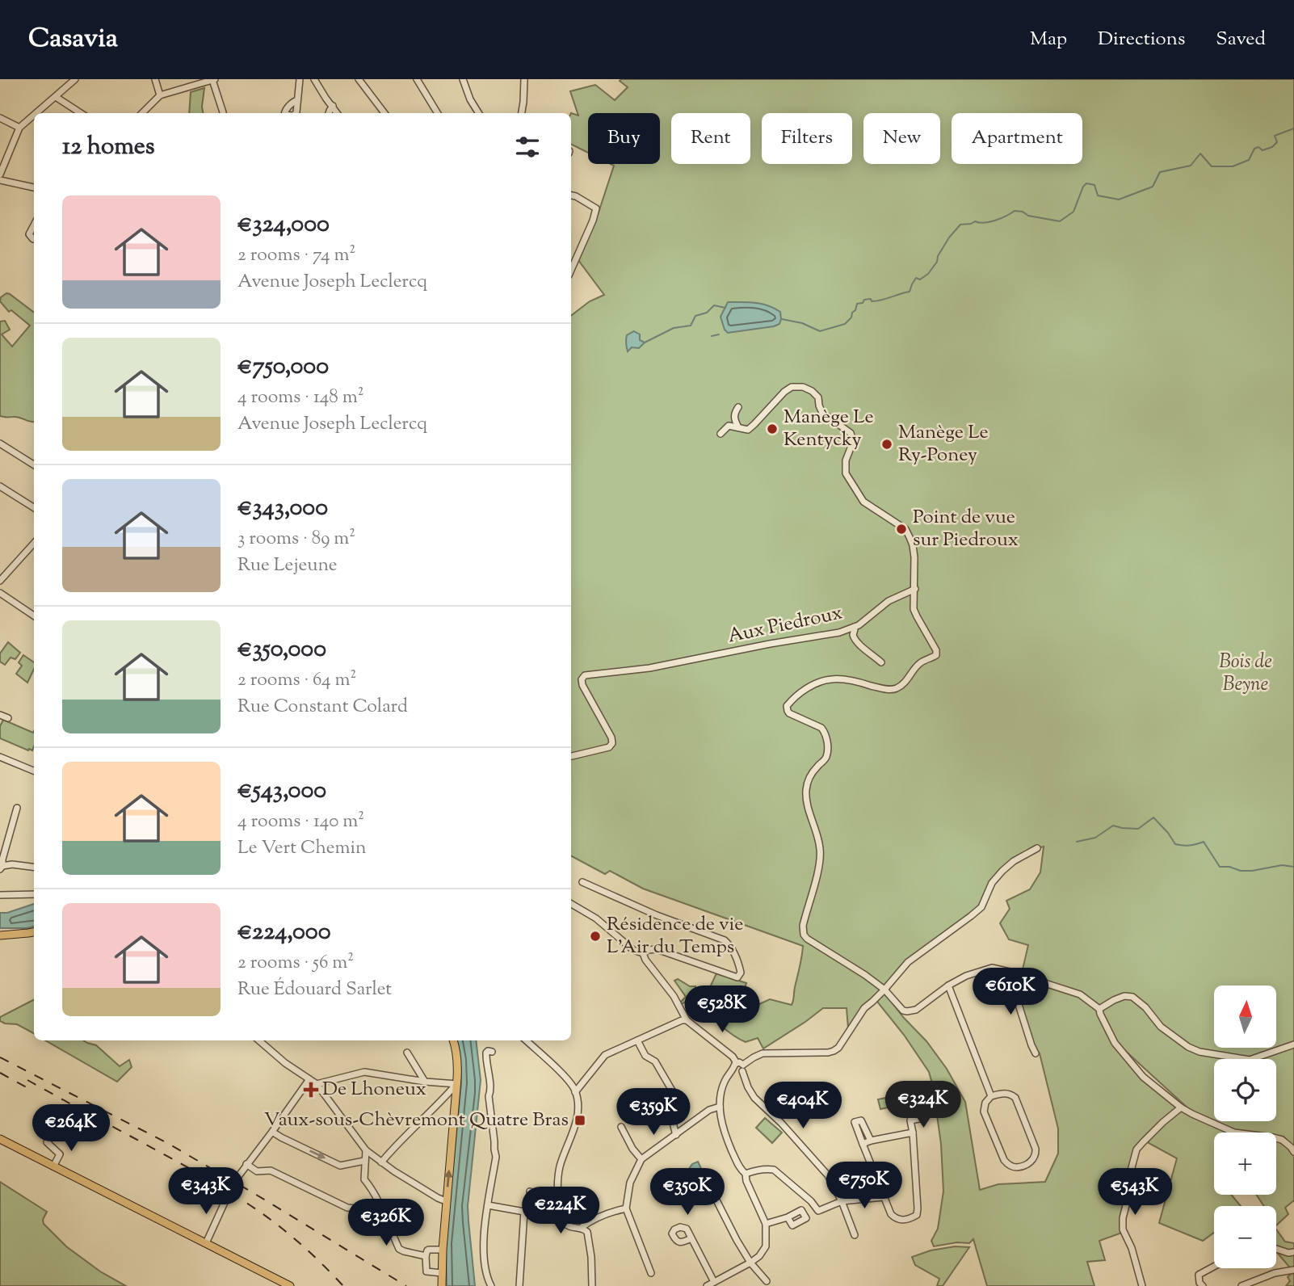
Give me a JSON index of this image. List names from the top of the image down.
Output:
{
  "streets": {
    "street": ["Aux Piedroux"]
  },
  "parks": ["Bois de Beyne"],
  "places": {
    "other": [
      "Manège Le Kentycky",
      "Manège Le Ry-Poney",
      "Point de vue sur Piedroux",
      "Résidence de vie L'Air du Temps"
    ],
    "health": ["De Lhoneux"],
    "transit": ["Vaux-sous-Chèvremont Quatre Bras"]
  },
  "north": "top",
  "page": {
    "header": "Casavia",
    "nav": ["Map", "Directions", "Saved"],
    "chip": [
      "Buy",
      "Rent",
      "Filters",
      "New",
      "Apartment"
    ],
    "heading": "12 homes",
    "list": [
      {
        "name": "€324,000",
        "note": "2 rooms · 74 m² · Avenue Joseph Leclercq"
      },
      {
        "name": "€750,000",
        "note": "4 rooms · 148 m² · Avenue Joseph Leclercq"
      },
      {
        "name": "€343,000",
        "note": "3 rooms · 89 m² · Rue Lejeune"
      },
      {
        "name": "€350,000",
        "note": "2 rooms · 64 m² · Rue Constant Colard"
      },
      {
        "name": "€543,000",
        "note": "4 rooms · 140 m² · Le Vert Chemin"
      },
      {
        "name": "€224,000",
        "note": "2 rooms · 56 m² · Rue Édouard Sarlet"
      }
    ],
    "price": [
      "€610K",
      "€528K",
      "€324K",
      "€404K",
      "€359K",
      "€264K",
      "€750K",
      "€343K",
      "€350K",
      "€543K",
      "€224K",
      "€326K"
    ],
    "map_buttons": ["+", "−"]
  }
}
